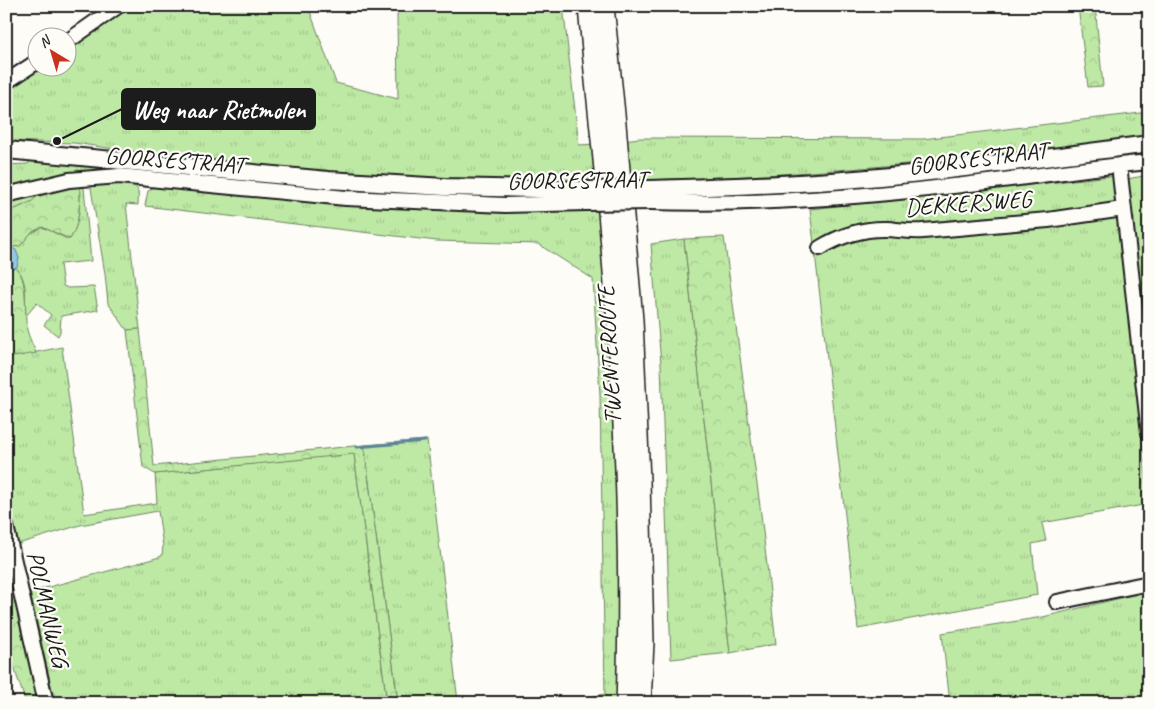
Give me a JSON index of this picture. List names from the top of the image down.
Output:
{
  "streets": {
    "highway": ["TWENTEROUTE"],
    "main road": ["GOORSESTRAAT"],
    "street": ["DEKKERSWEG", "POLMANWEG"]
  },
  "places": ["Weg naar Rietmolen"],
  "north": "top left"
}
